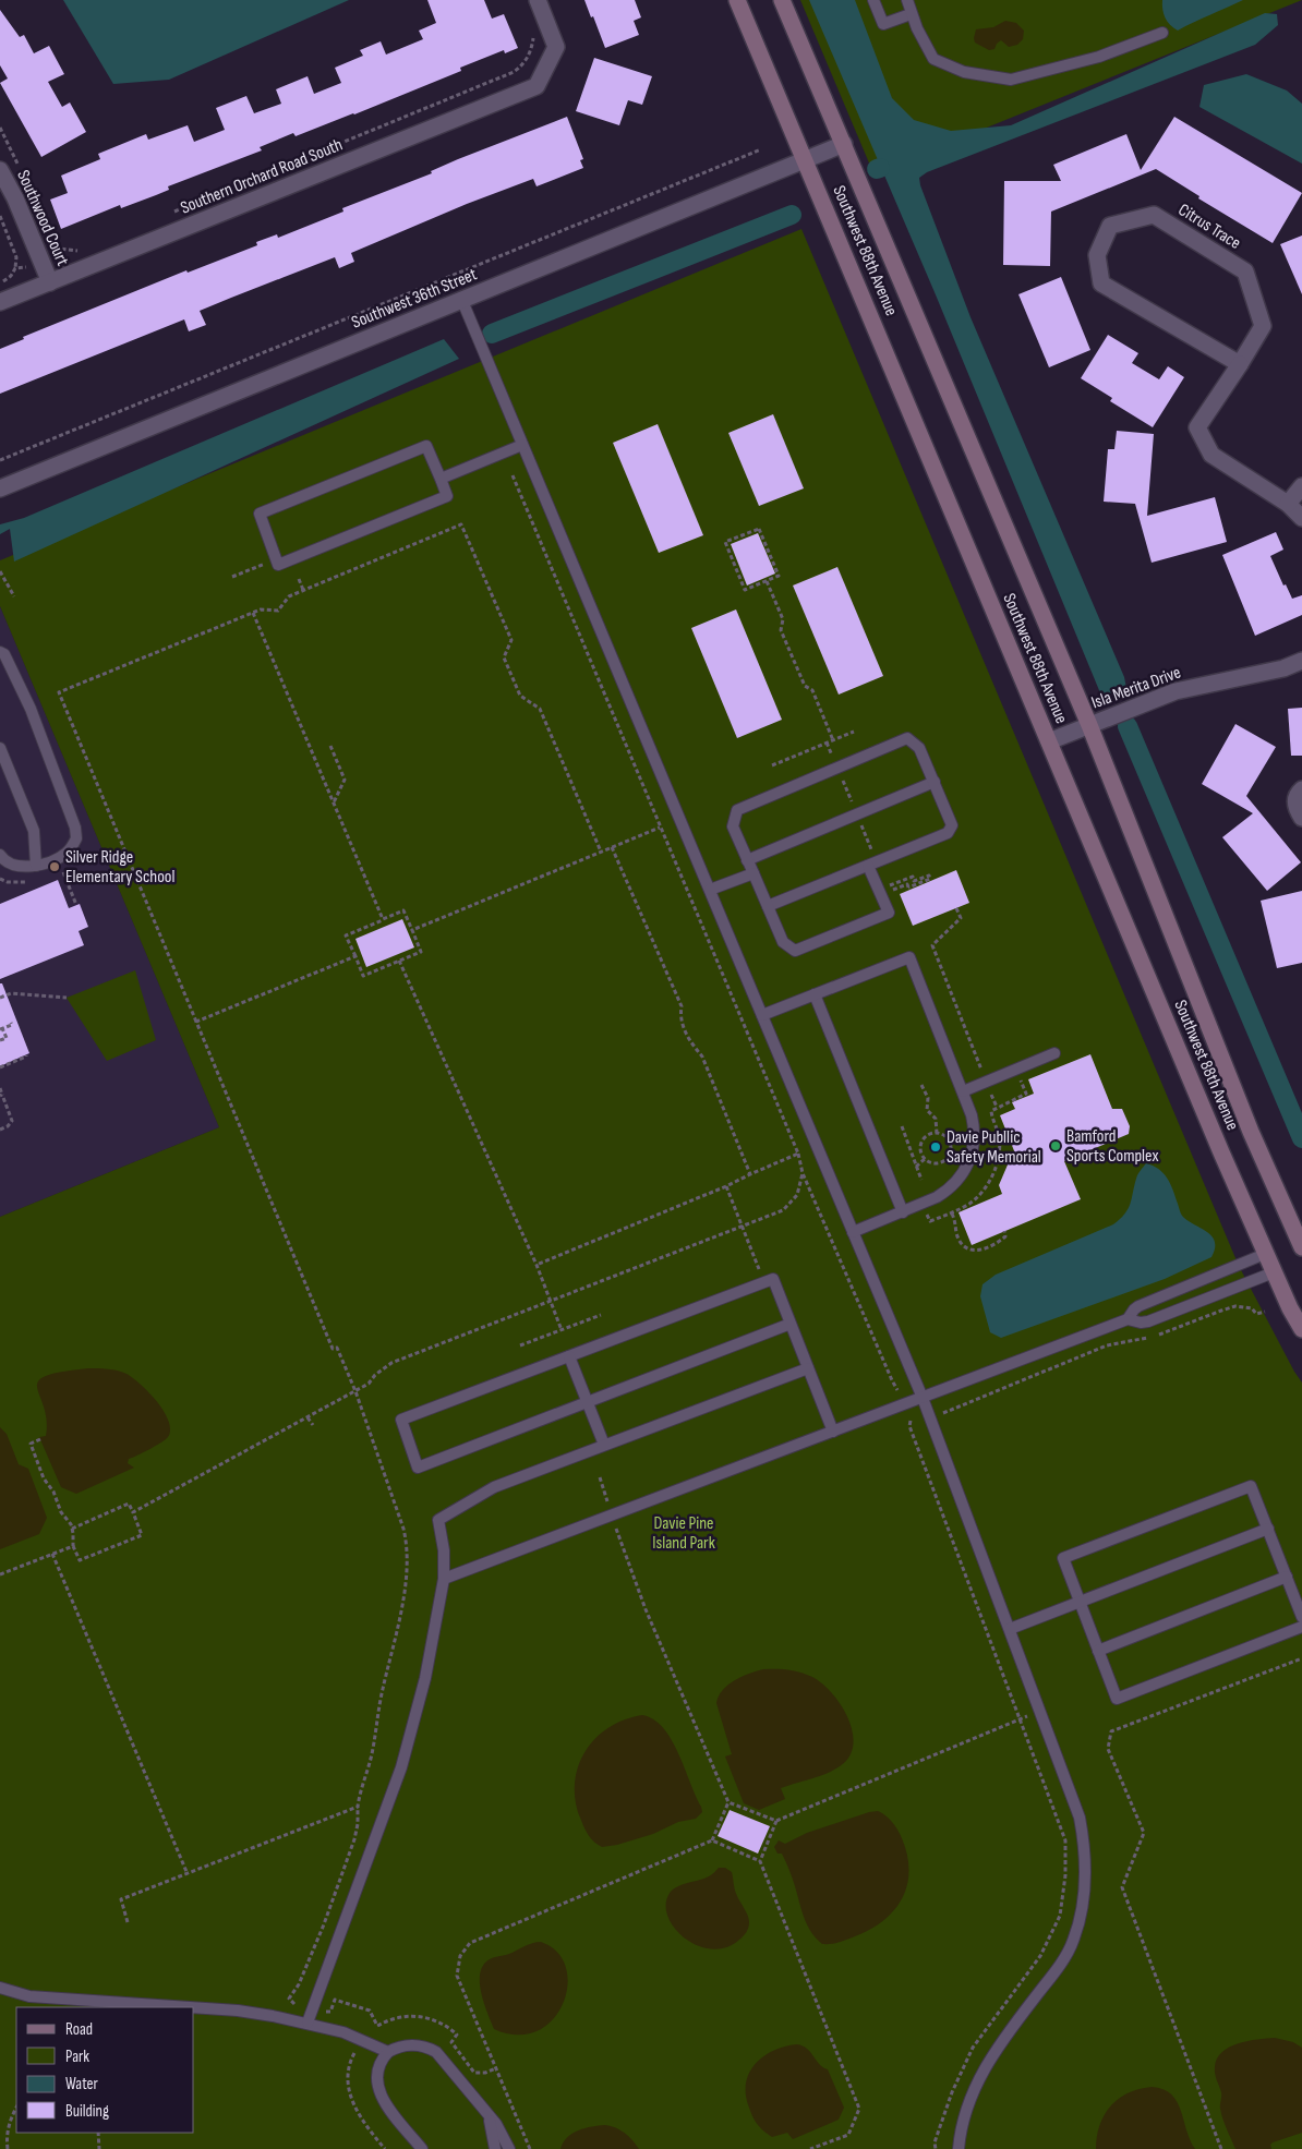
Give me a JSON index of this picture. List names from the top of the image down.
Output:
{
  "streets": {
    "main road": ["Southwest 88th Avenue"],
    "street": [
      "Southern Orchard Road South",
      "Southwood Court",
      "Citrus Trace",
      "Southwest 36th Street",
      "Isla Merita Drive"
    ]
  },
  "crossings": [
    ["Southern Orchard Road South", "Southwood Court"],
    ["Southwest 88th Avenue", "Southwest 36th Street"],
    ["Southwest 88th Avenue", "Isla Merita Drive"]
  ],
  "parks": ["Davie Pine Island Park"],
  "places": ["Silver Ridge Elementary School", "Bamford Sports Complex", "Davie Publlic Safety Memorial"],
  "legend": [
    "Road",
    "Park",
    "Water",
    "Building"
  ]
}
